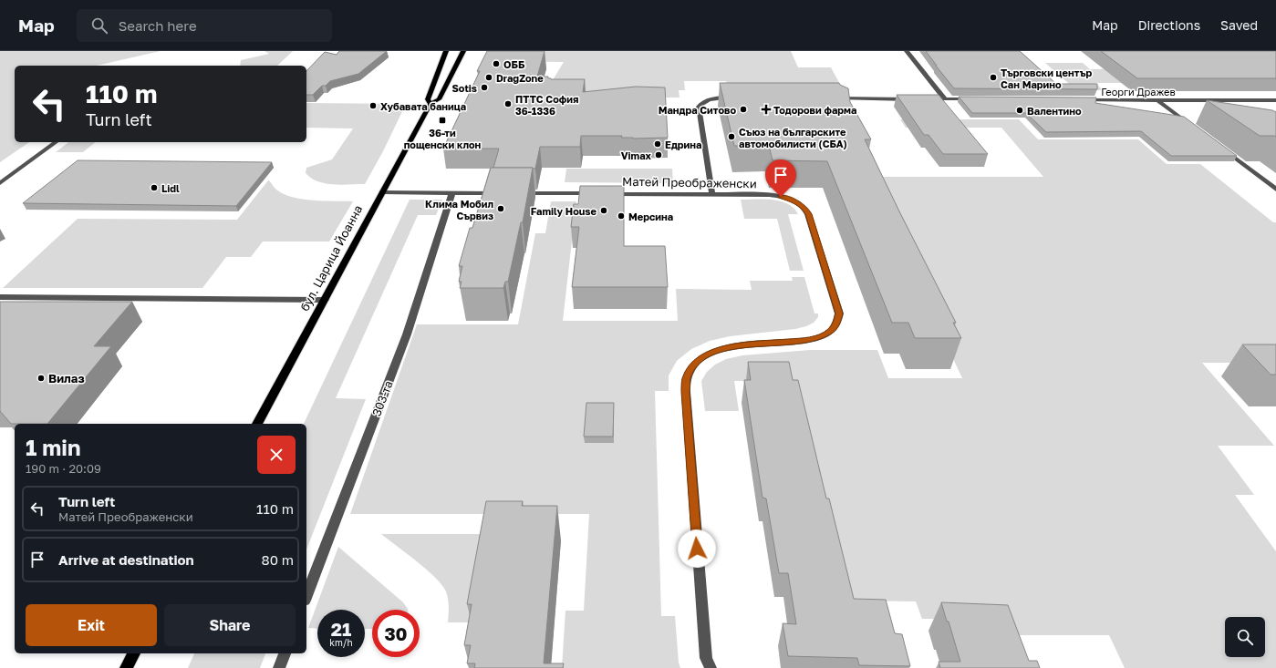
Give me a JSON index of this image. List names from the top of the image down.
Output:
{
  "streets": {
    "main road": ["бул. Царица Йоанна"],
    "street": ["Георги Дражев", "Матей Преображенски", "303-та"]
  },
  "places": {
    "other": [
      "ОББ",
      "DragZone",
      "Търговски център Сан Марино",
      "Sotis",
      "ПТТС София 36-1336",
      "Хубавата баница",
      "Мандра Ситово",
      "Валентино",
      "Съюз на българските автомобилисти (СБА)",
      "Едрина",
      "Vimax",
      "Lidl",
      "Клима Мобил Сървиз",
      "Family House",
      "Мерсина",
      "Вилаз"
    ],
    "health": ["Тодорови фарма"],
    "transit": ["36-ти пощенски клон"]
  },
  "page": {
    "header": "Map",
    "search": "Search here",
    "nav": ["Map", "Directions", "Saved"],
    "turn": ["110 m", "Turn left"],
    "heading": ["1 min", "190 m · 20:09"],
    "list": [
      {
        "name": "Turn left",
        "note": "Матей Преображенски",
        "value": "110 m"
      },
      {
        "name": "Arrive at destination",
        "value": "80 m"
      }
    ],
    "buttons": ["Exit", "Share"],
    "speed": "21 km/h",
    "limit": "30"
  }
}
